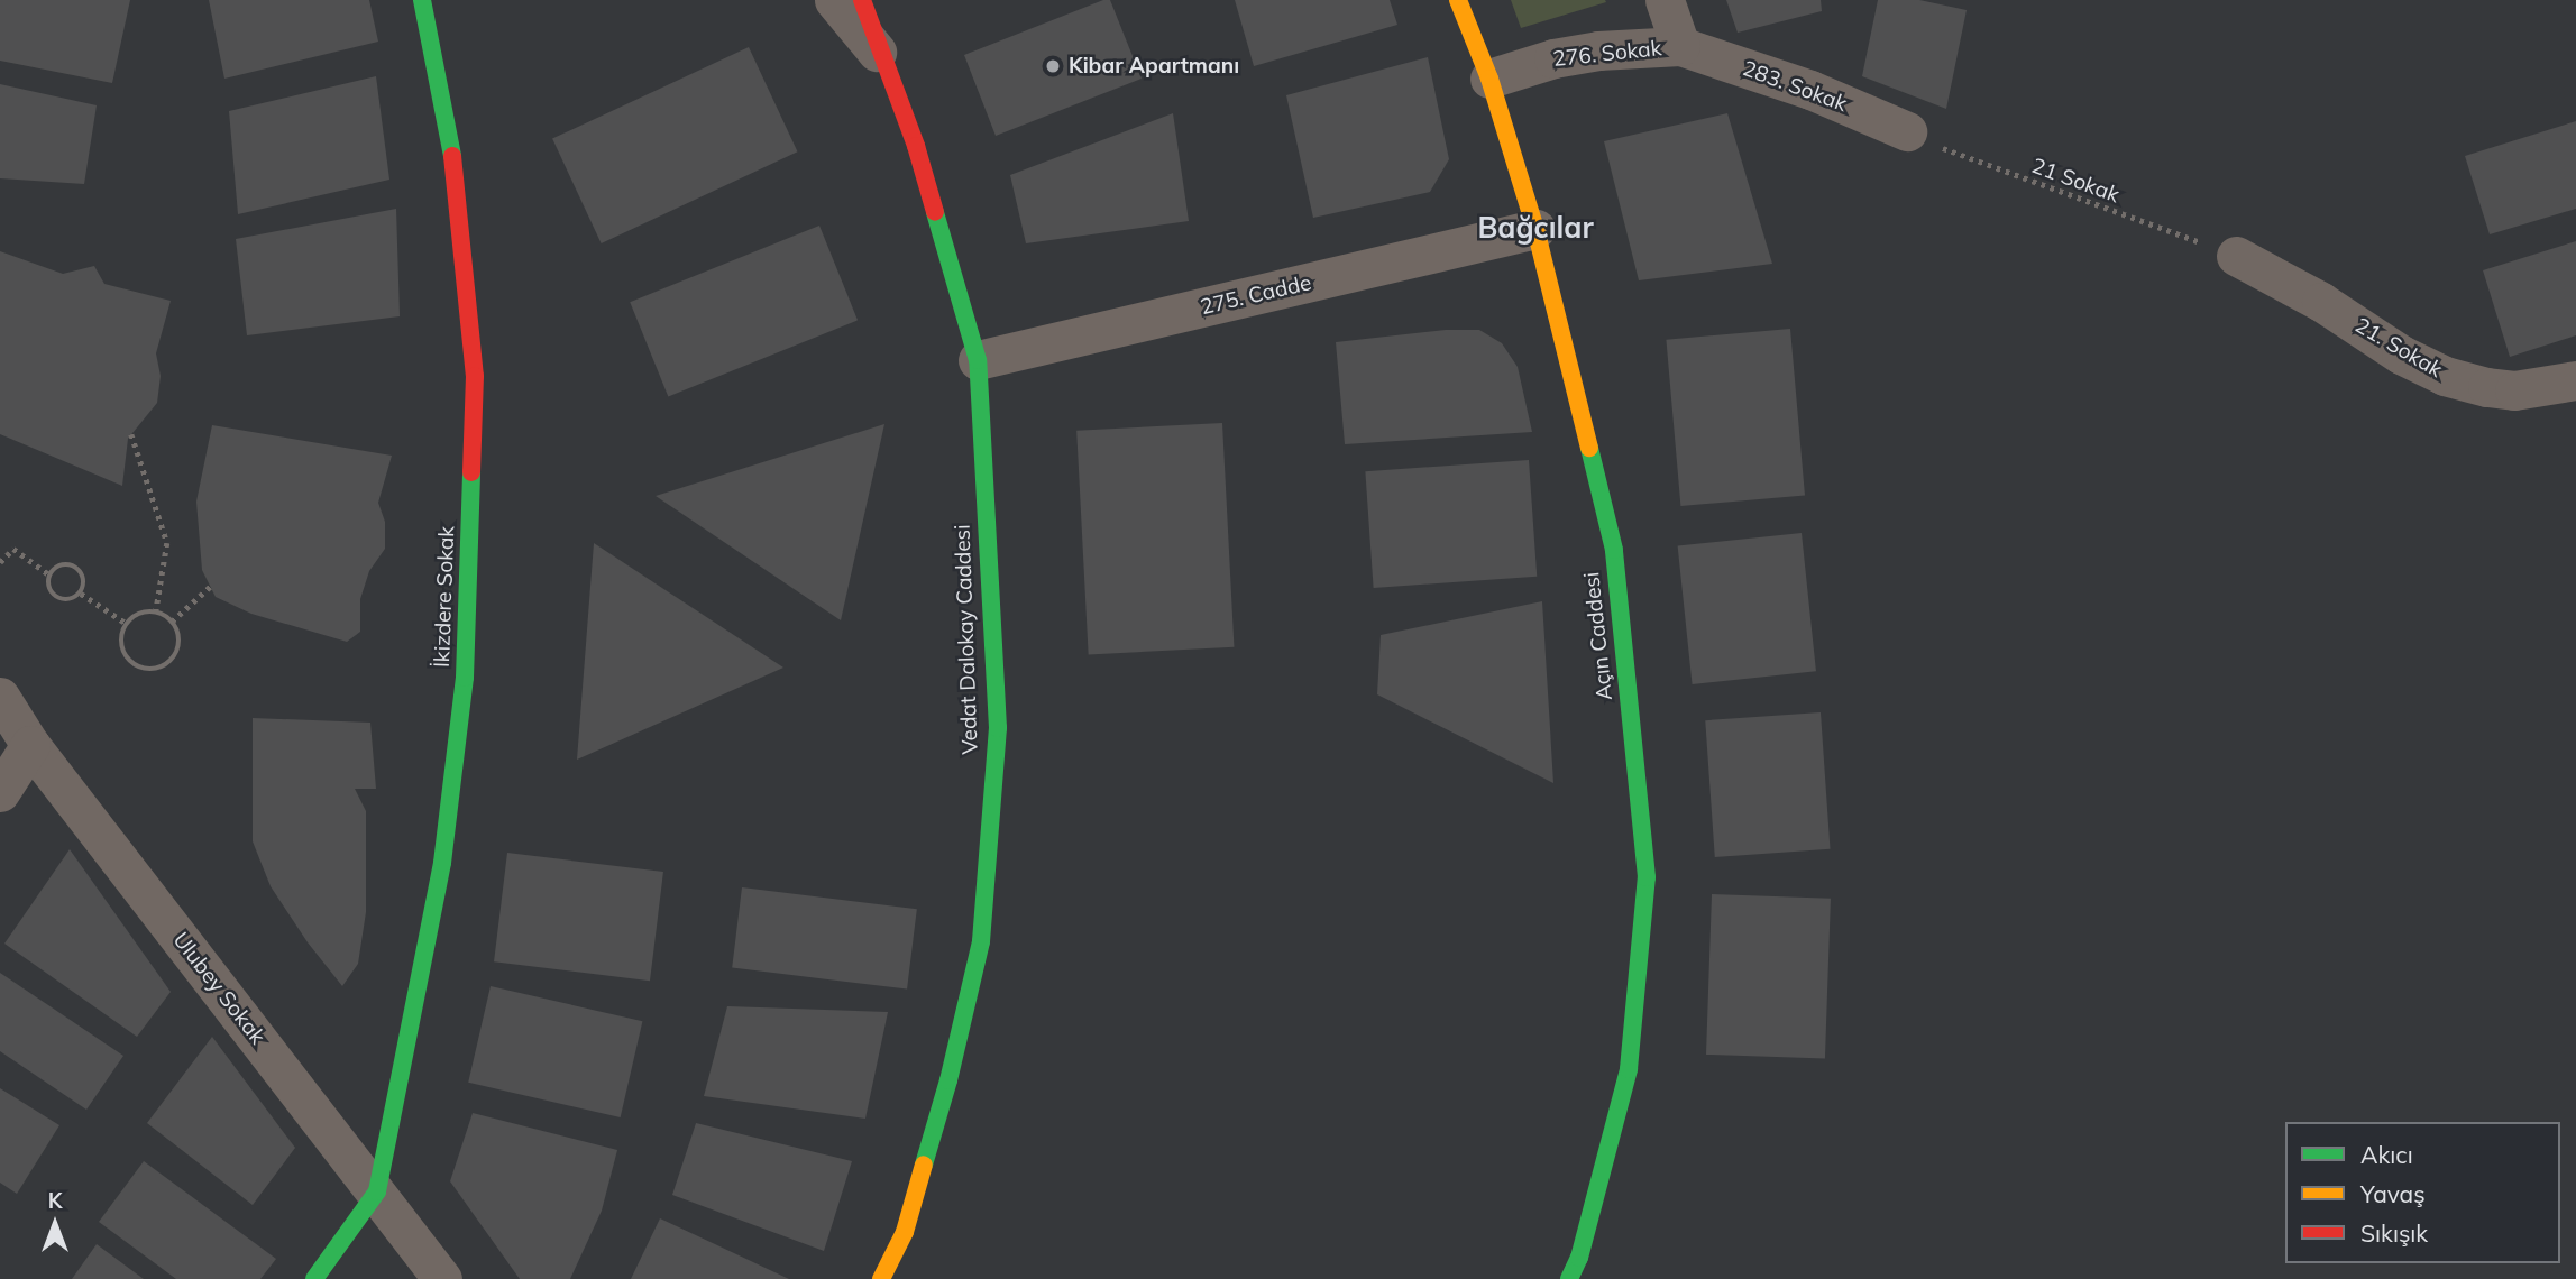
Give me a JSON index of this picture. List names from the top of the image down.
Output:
{
  "streets": {
    "street": [
      "276. Sokak",
      "283. Sokak",
      "275. Cadde",
      "21. Sokak",
      "İkizdere Sokak",
      "Açın Caddesi",
      "Vedat Dalokay Caddesi",
      "Ulubey Sokak"
    ],
    "path": ["21 Sokak"]
  },
  "crossings": [
    ["276. Sokak", "283. Sokak"],
    ["276. Sokak", "Açın Caddesi"],
    ["283. Sokak", "21 Sokak"],
    ["21 Sokak", "21. Sokak"],
    ["275. Cadde", "Açın Caddesi"],
    ["275. Cadde", "Vedat Dalokay Caddesi"],
    ["İkizdere Sokak", "Ulubey Sokak"]
  ],
  "districts": ["Bağcılar"],
  "places": ["Kibar Apartmanı"],
  "legend": ["Akıcı", "Yavaş", "Sıkışık"],
  "north": "top"
}
